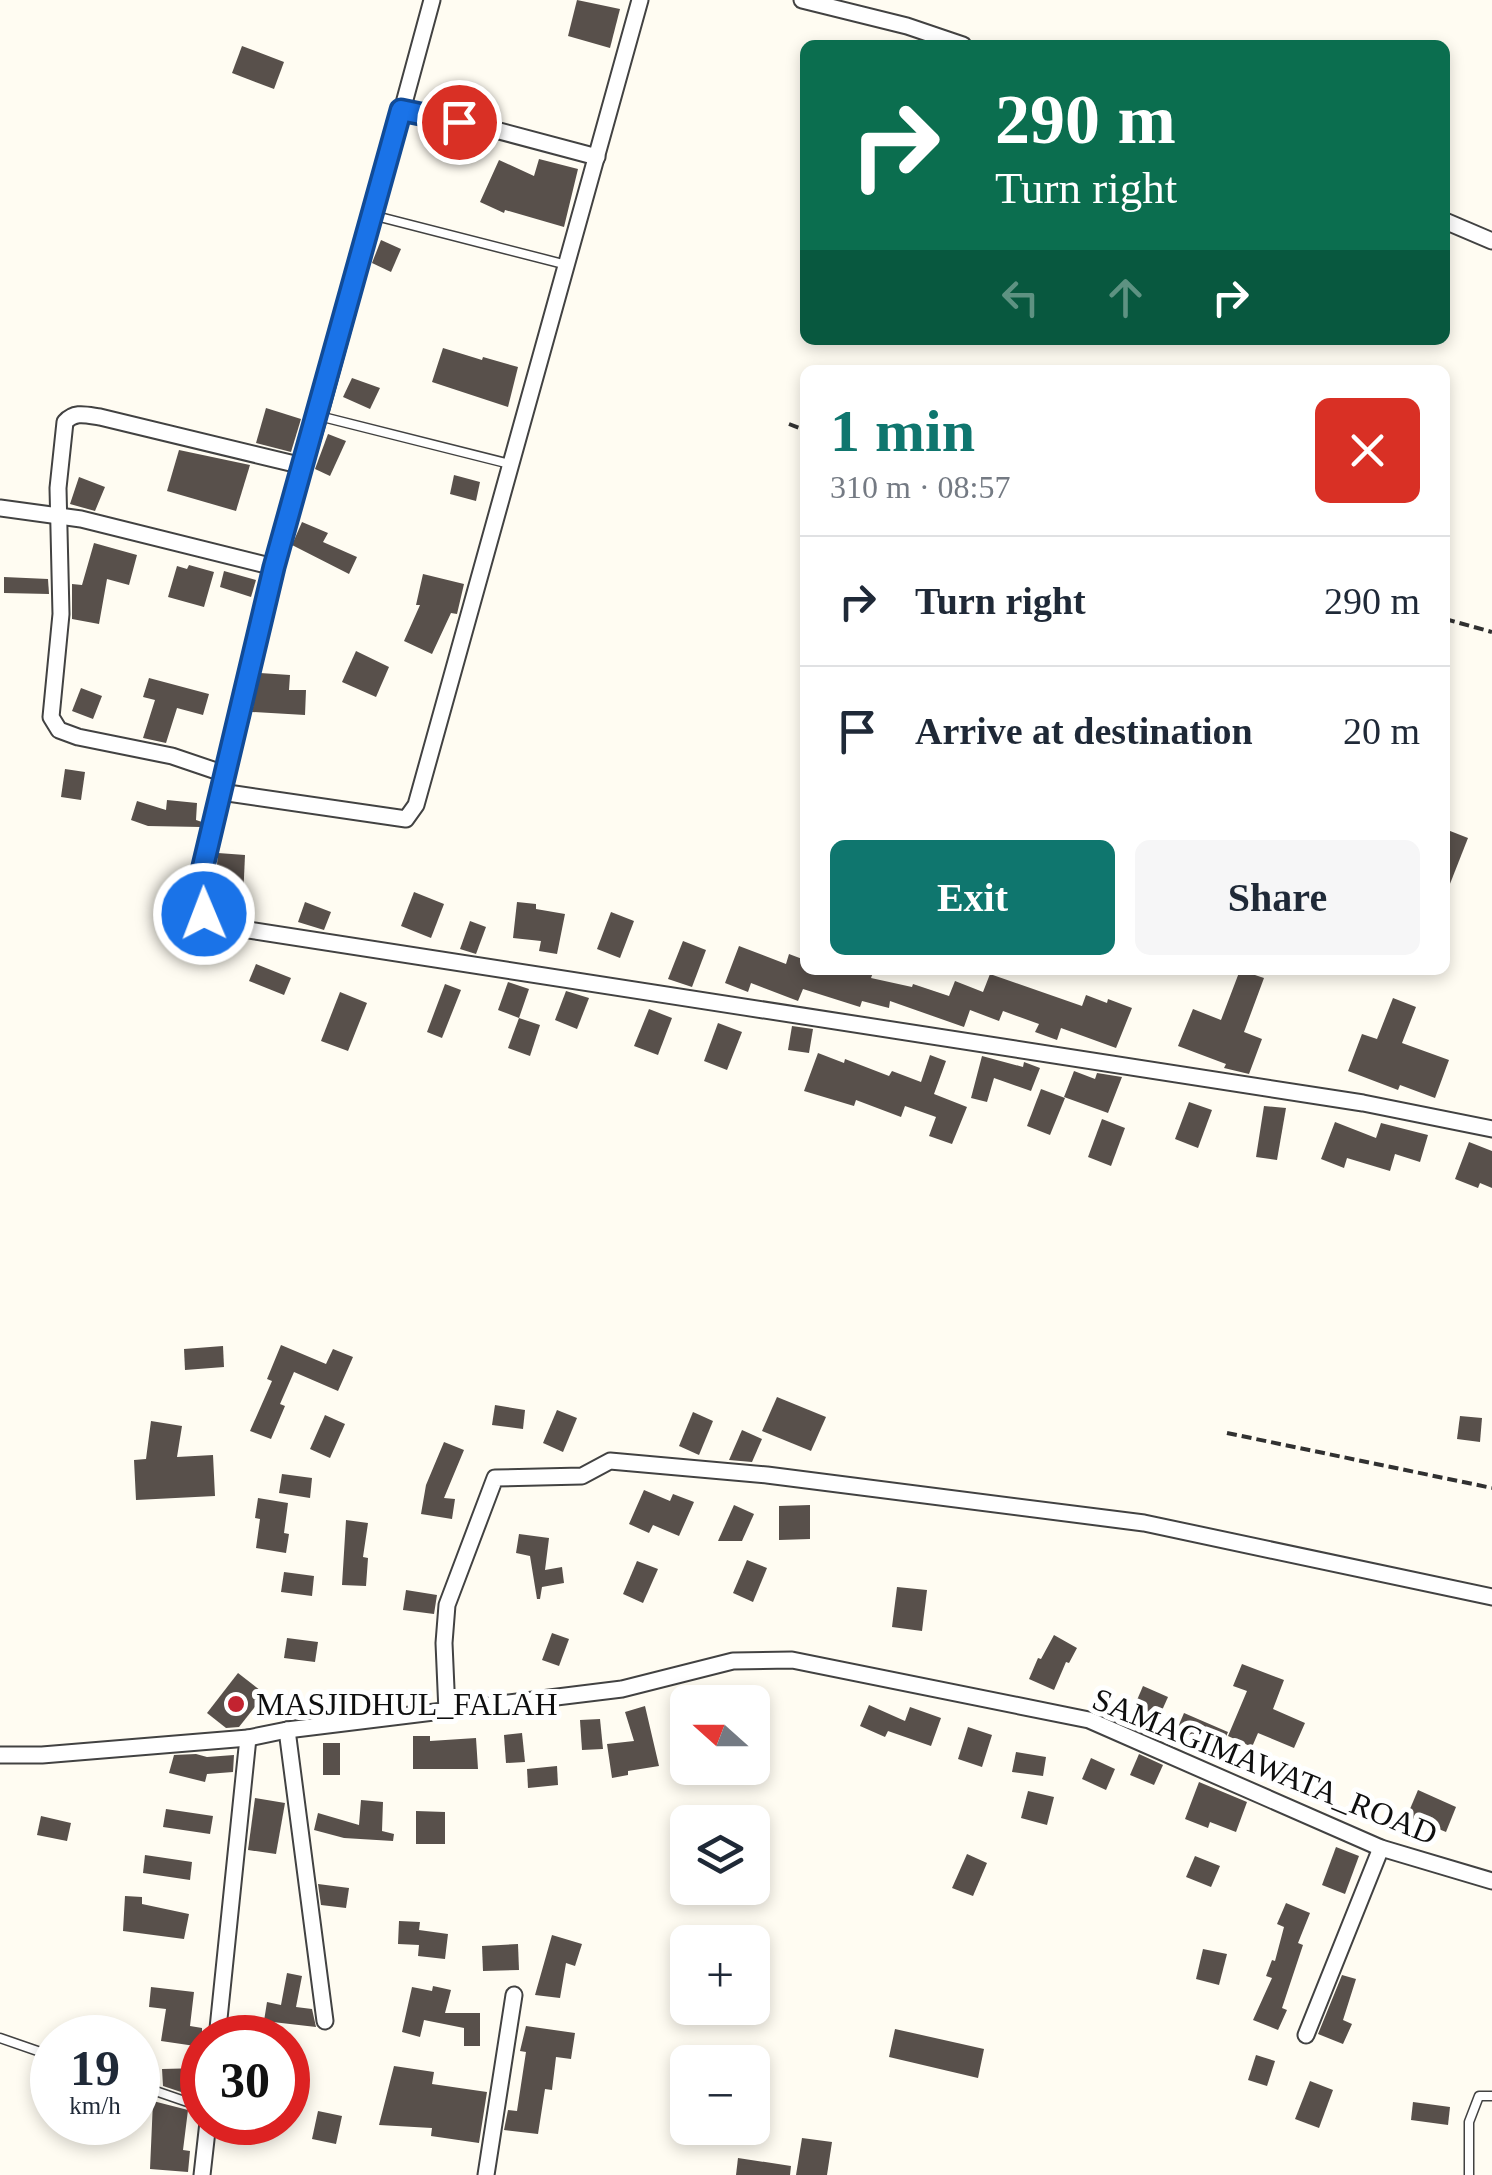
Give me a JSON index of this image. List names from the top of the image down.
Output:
{
  "streets": {
    "street": ["SAMAGIMAWATA_ROAD"]
  },
  "places": ["MASJIDHUL_FALAH"],
  "north": "left",
  "page": {
    "turn": ["290 m", "Turn right"],
    "heading": ["1 min", "310 m · 08:57"],
    "list": [
      {
        "name": "Turn right",
        "value": "290 m"
      },
      {
        "name": "Arrive at destination",
        "value": "20 m"
      }
    ],
    "buttons": ["Exit", "Share"],
    "map_buttons": ["+", "−"],
    "speed": "19 km/h",
    "limit": "30"
  }
}
